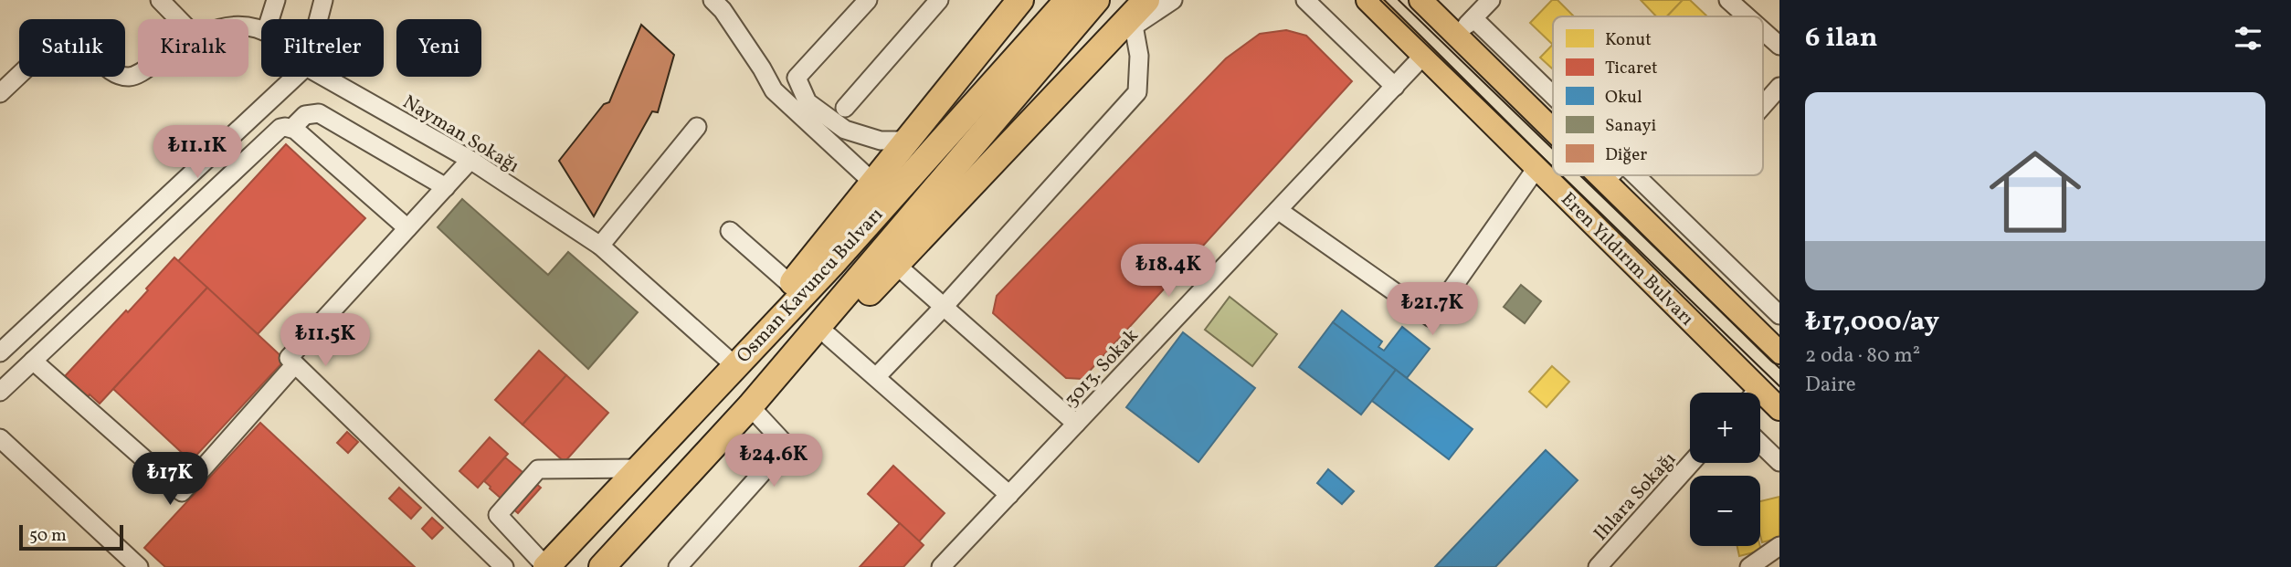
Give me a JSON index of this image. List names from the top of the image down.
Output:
{
  "streets": {
    "highway": ["Osman Kavuncu Bulvarı"],
    "main road": ["Eren Yıldırım Bulvarı"],
    "street": ["Nayman Sokağı", "3013. Sokak", "Ihlara Sokağı"]
  },
  "crossings": [
    ["Nayman Sokağı", "Osman Kavuncu Bulvarı"],
    ["Eren Yıldırım Bulvarı", "3013. Sokak"]
  ],
  "legend": [
    "Konut",
    "Ticaret",
    "Okul",
    "Sanayi",
    "Diğer"
  ],
  "scale_bar": "50 m",
  "page": {
    "heading": "6 ilan",
    "chip": [
      "Satılık",
      "Kiralık",
      "Filtreler",
      "Yeni"
    ],
    "list": [
      {
        "name": "₺17,000/ay",
        "note": "2 oda · 80 m² · Daire"
      }
    ],
    "price": [
      "₺11.1K",
      "₺18.4K",
      "₺21.7K",
      "₺11.5K",
      "₺24.6K",
      "₺17K"
    ],
    "map_buttons": ["+", "−"],
    "scale": "50 m"
  }
}
